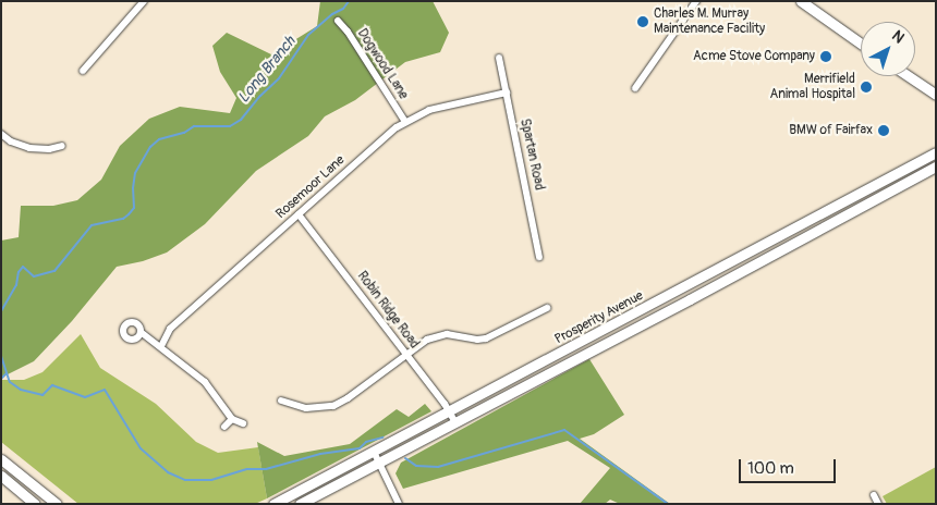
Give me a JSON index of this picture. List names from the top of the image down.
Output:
{
  "streets": {
    "main road": ["Prosperity Avenue"],
    "street": [
      "Dogwood Lane",
      "Spartan Road",
      "Rosemoor Lane",
      "Robin Ridge Road"
    ]
  },
  "crossings": [
    ["Dogwood Lane", "Rosemoor Lane"],
    ["Spartan Road", "Rosemoor Lane"],
    ["Rosemoor Lane", "Robin Ridge Road"],
    ["Robin Ridge Road", "Prosperity Avenue"]
  ],
  "water": ["Long Branch"],
  "places": [
    "Charles M. Murray Maintenance Facility",
    "Acme Stove Company",
    "Merrifield Animal Hospital",
    "BMW of Fairfax"
  ],
  "scale_bar": "100 m",
  "north": "top right"
}
